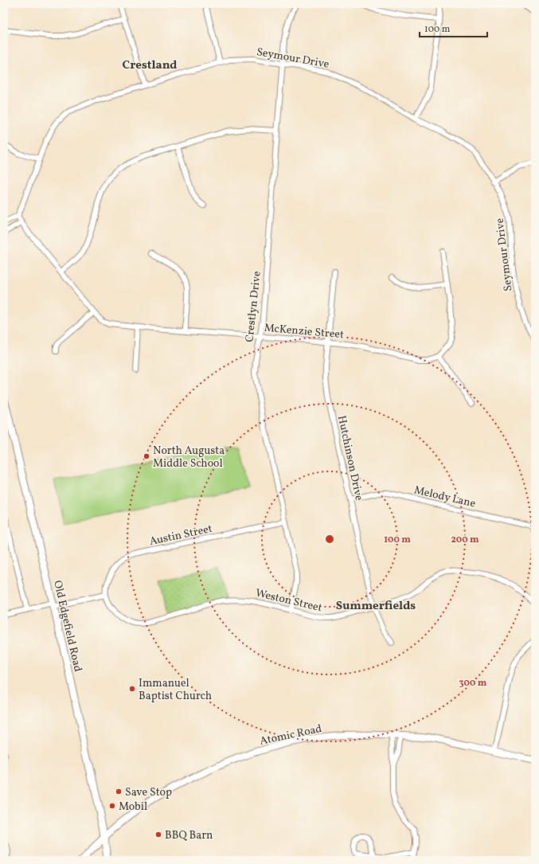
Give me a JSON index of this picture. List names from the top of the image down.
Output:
{
  "streets": {
    "main road": ["Old Edgefield Road", "Atomic Road"],
    "street": [
      "Seymour Drive",
      "Crestlyn Drive",
      "McKenzie Street",
      "Hutchinson Drive",
      "Melody Lane",
      "Austin Street",
      "Weston Street"
    ]
  },
  "crossings": [
    ["Seymour Drive", "Crestlyn Drive"],
    ["Crestlyn Drive", "McKenzie Street"],
    ["Crestlyn Drive", "Austin Street"],
    ["Crestlyn Drive", "Weston Street"],
    ["McKenzie Street", "Hutchinson Drive"],
    ["Hutchinson Drive", "Melody Lane"],
    ["Hutchinson Drive", "Weston Street"],
    ["Austin Street", "Weston Street"],
    ["Old Edgefield Road", "Atomic Road"]
  ],
  "districts": ["Crestland", "Summerfields"],
  "places": [
    "North Augusta Middle School",
    "Immanuel Baptist Church",
    "Save Stop",
    "Mobil",
    "BBQ Barn"
  ],
  "scale_bar": "100 m",
  "rings": ["100 m", "200 m", "300 m"]
}
